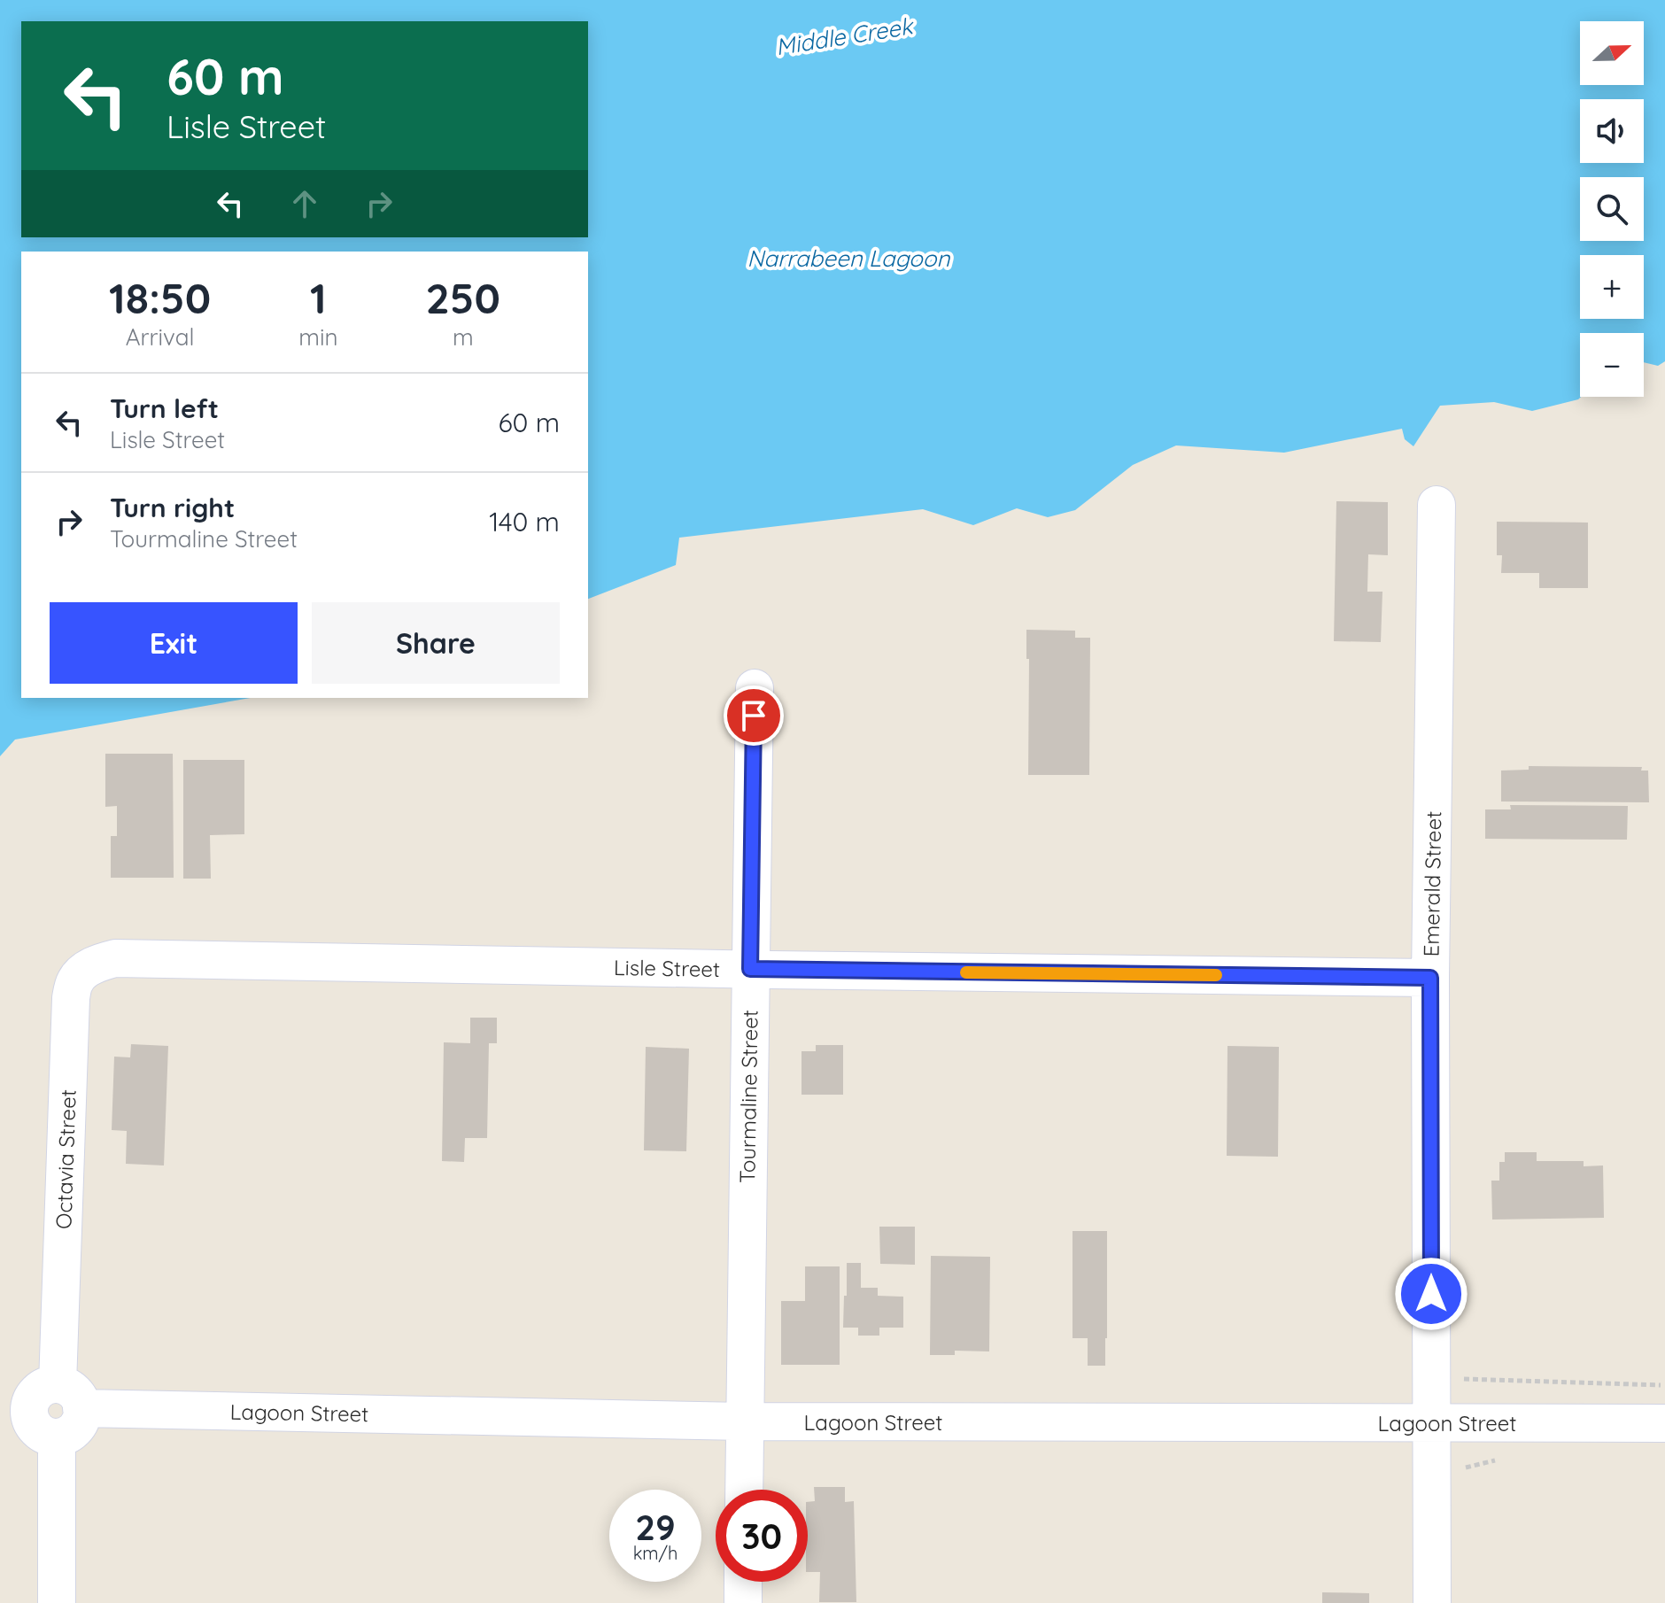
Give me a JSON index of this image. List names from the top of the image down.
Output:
{
  "streets": {
    "street": [
      "Emerald Street",
      "Lisle Street",
      "Tourmaline Street",
      "Octavia Street",
      "Lagoon Street"
    ]
  },
  "crossings": [
    ["Emerald Street", "Lisle Street"],
    ["Emerald Street", "Lagoon Street"],
    ["Lisle Street", "Tourmaline Street"],
    ["Lisle Street", "Octavia Street"],
    ["Tourmaline Street", "Lagoon Street"],
    ["Octavia Street", "Lagoon Street"]
  ],
  "water": ["Middle Creek", "Narrabeen Lagoon"],
  "north": "right",
  "page": {
    "map_buttons": ["+", "−"],
    "turn": ["60 m", "Lisle Street"],
    "eta": [
      "18:50",
      "Arrival",
      "1",
      "min",
      "250",
      "m"
    ],
    "list": [
      {
        "name": "Turn left",
        "note": "Lisle Street",
        "value": "60 m"
      },
      {
        "name": "Turn right",
        "note": "Tourmaline Street",
        "value": "140 m"
      }
    ],
    "buttons": ["Exit", "Share"],
    "speed": "29 km/h",
    "limit": "30"
  }
}
